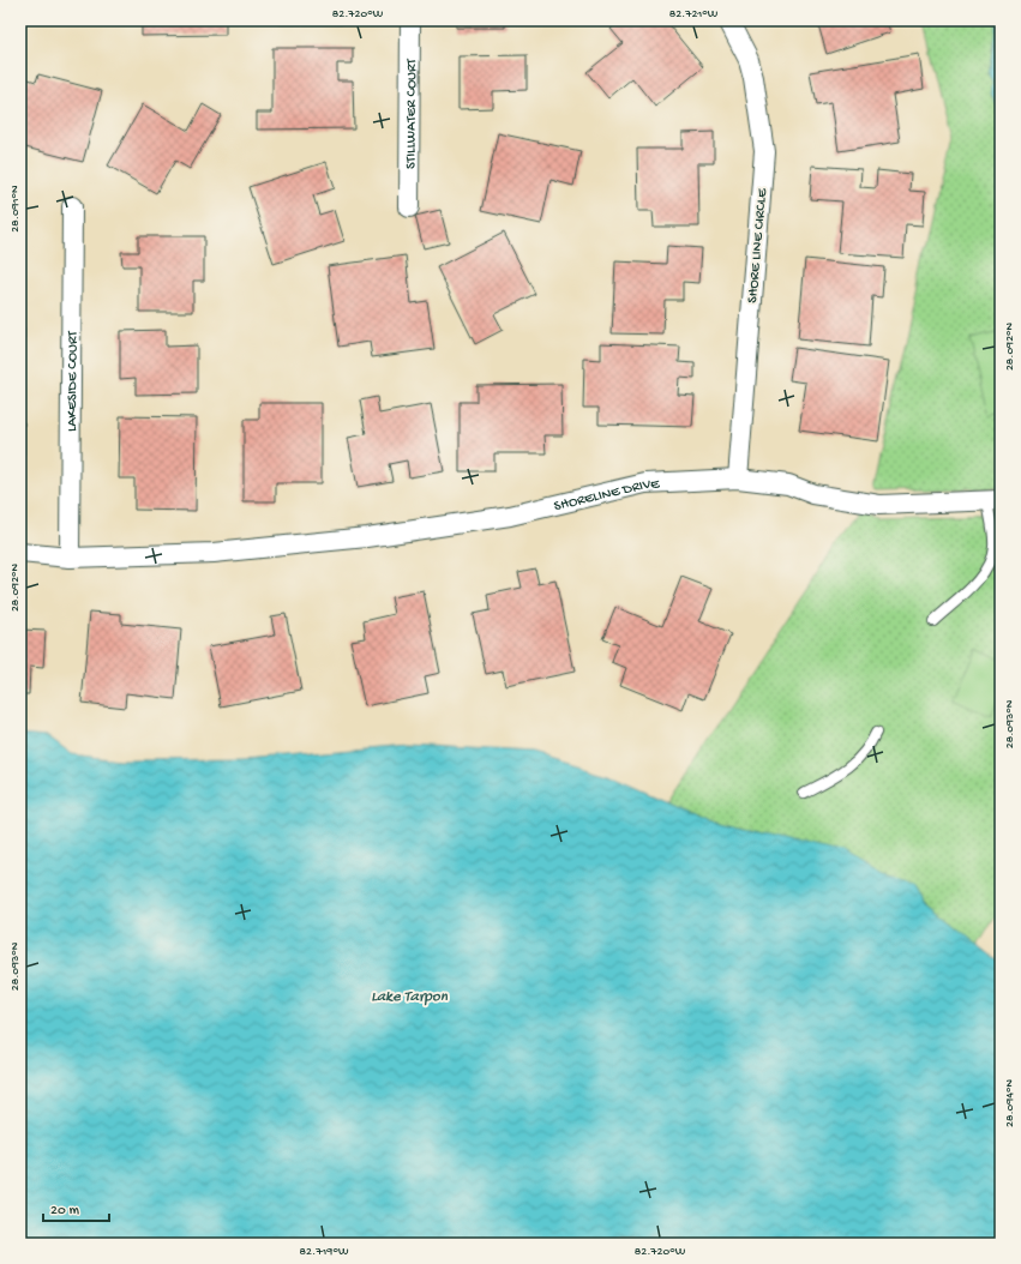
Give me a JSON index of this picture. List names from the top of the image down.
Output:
{
  "streets": {
    "street": [
      "STILLWATER COURT",
      "SHORE LINE CIRCLE",
      "LAKESIDE COURT",
      "SHORELINE DRIVE"
    ]
  },
  "crossings": [
    ["SHORE LINE CIRCLE", "SHORELINE DRIVE"],
    ["LAKESIDE COURT", "SHORELINE DRIVE"]
  ],
  "water": ["Lake Tarpon"],
  "scale_bar": "20 m",
  "coordinates": [
    "82.720°W",
    "82.721°W",
    "28.091°N",
    "28.092°N",
    "28.093°N",
    "28.094°N",
    "82.719°W"
  ]
}
